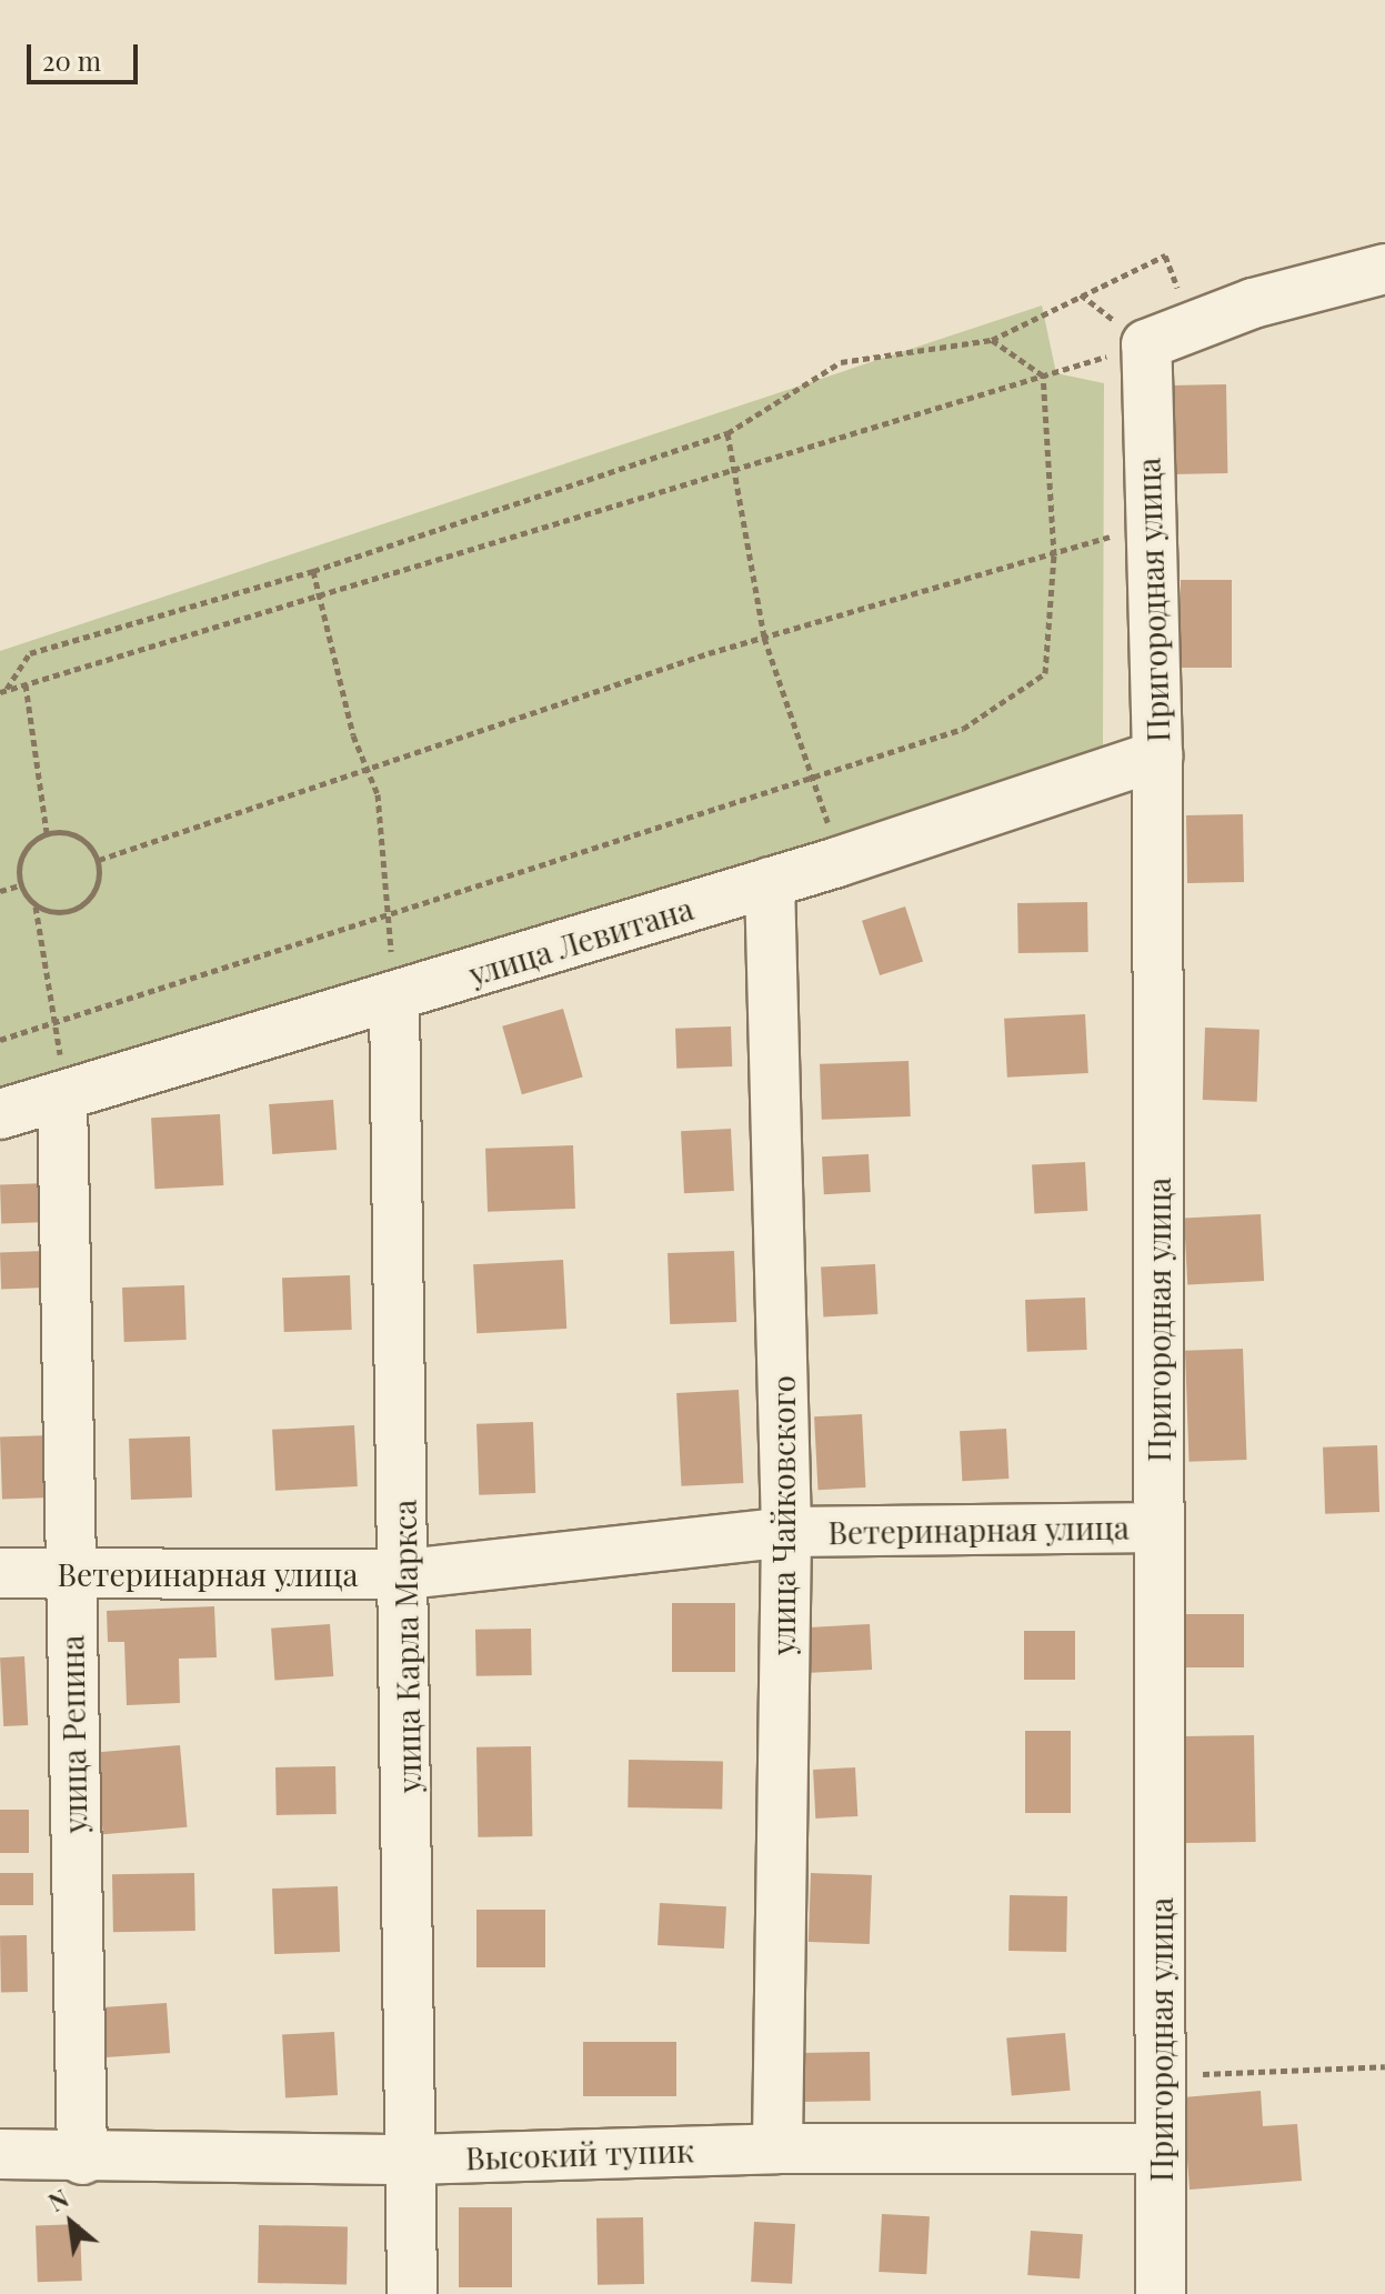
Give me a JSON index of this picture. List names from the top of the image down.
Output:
{
  "streets": {
    "street": [
      "Пригородная улица",
      "улица Левитана",
      "улица Чайковского",
      "Ветеринарная улица",
      "улица Карла Маркса",
      "улица Репина",
      "Высокий тупик"
    ]
  },
  "crossings": [
    ["Пригородная улица", "улица Левитана"],
    ["Пригородная улица", "Ветеринарная улица"],
    ["Пригородная улица", "Высокий тупик"],
    ["улица Левитана", "улица Чайковского"],
    ["улица Левитана", "улица Карла Маркса"],
    ["улица Левитана", "улица Репина"],
    ["улица Чайковского", "Ветеринарная улица"],
    ["улица Чайковского", "Высокий тупик"],
    ["Ветеринарная улица", "улица Карла Маркса"],
    ["Ветеринарная улица", "улица Репина"],
    ["улица Карла Маркса", "Высокий тупик"],
    ["улица Репина", "Высокий тупик"]
  ],
  "scale_bar": "20 m",
  "north": "top left"
}
